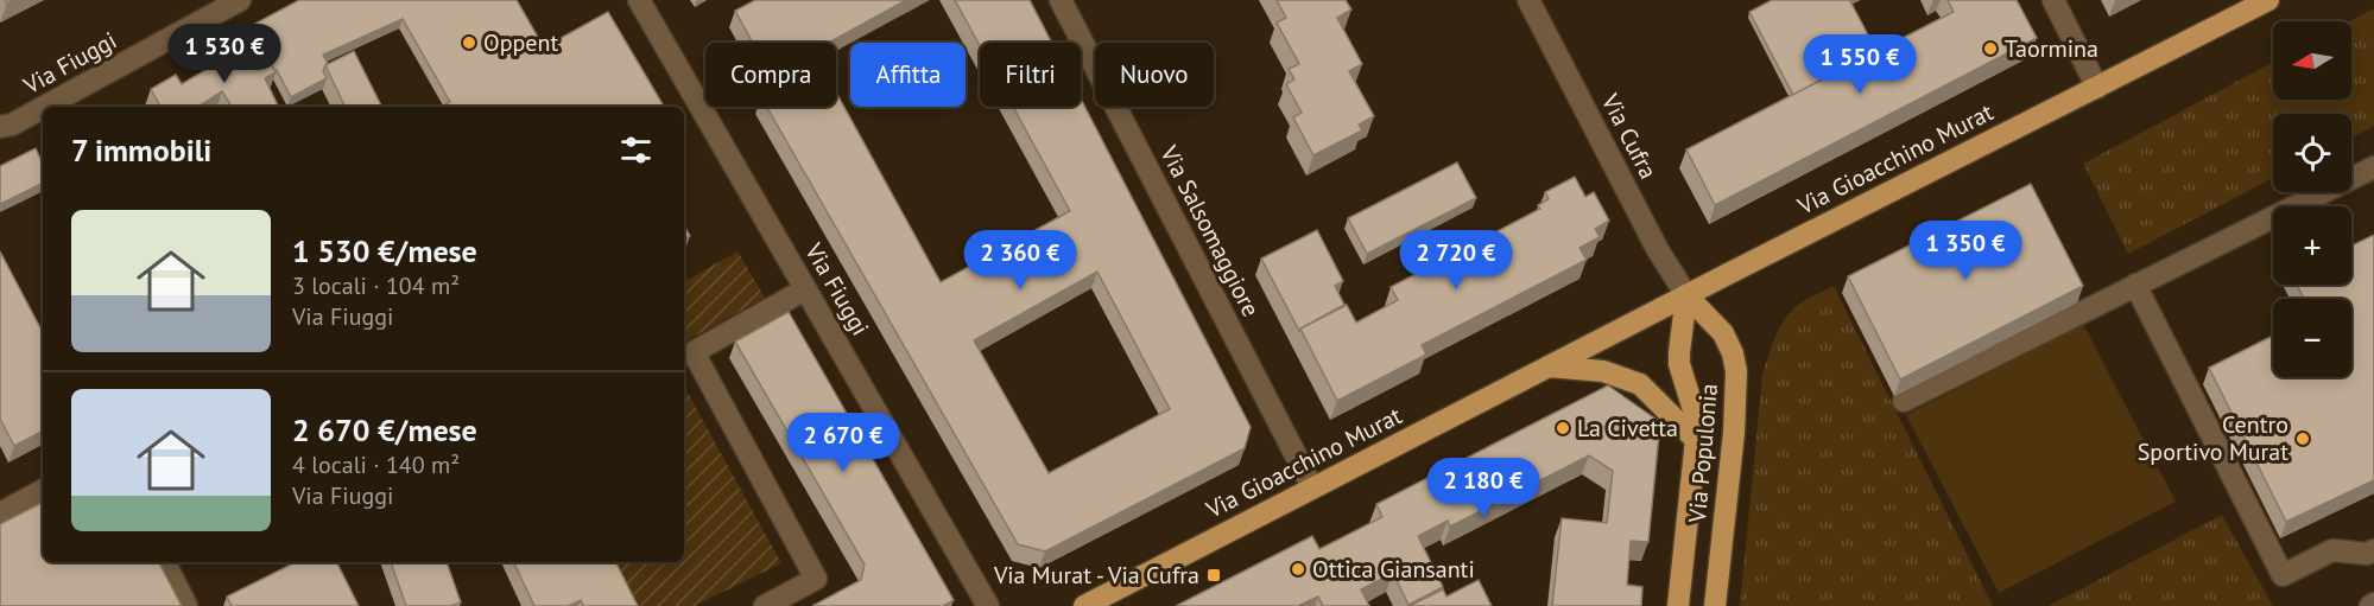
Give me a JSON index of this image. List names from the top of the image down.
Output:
{
  "streets": {
    "main road": ["Via Gioacchino Murat", "Via Populonia"],
    "street": ["Via Fiuggi", "Via Cufra", "Via Salsomaggiore"]
  },
  "crossings": [
    ["Via Cufra", "Via Gioacchino Murat"],
    ["Via Cufra", "Via Populonia"],
    ["Via Gioacchino Murat", "Via Salsomaggiore"],
    ["Via Gioacchino Murat", "Via Populonia"]
  ],
  "places": {
    "other": [
      "Oppent",
      "Taormina",
      "La Civetta",
      "Centro Sportivo Murat",
      "Ottica Giansanti"
    ],
    "transit": ["Via Murat - Via Cufra"]
  },
  "north": "left",
  "page": {
    "map_buttons": ["+", "−"],
    "price": [
      "1 530 €",
      "1 550 €",
      "1 350 €",
      "2 360 €",
      "2 720 €",
      "2 670 €",
      "2 180 €"
    ],
    "chip": [
      "Compra",
      "Affitta",
      "Filtri",
      "Nuovo"
    ],
    "heading": "7 immobili",
    "list": [
      {
        "name": "1 530 €/mese",
        "note": "3 locali · 104 m² · Via Fiuggi"
      },
      {
        "name": "2 670 €/mese",
        "note": "4 locali · 140 m² · Via Fiuggi"
      }
    ]
  }
}
